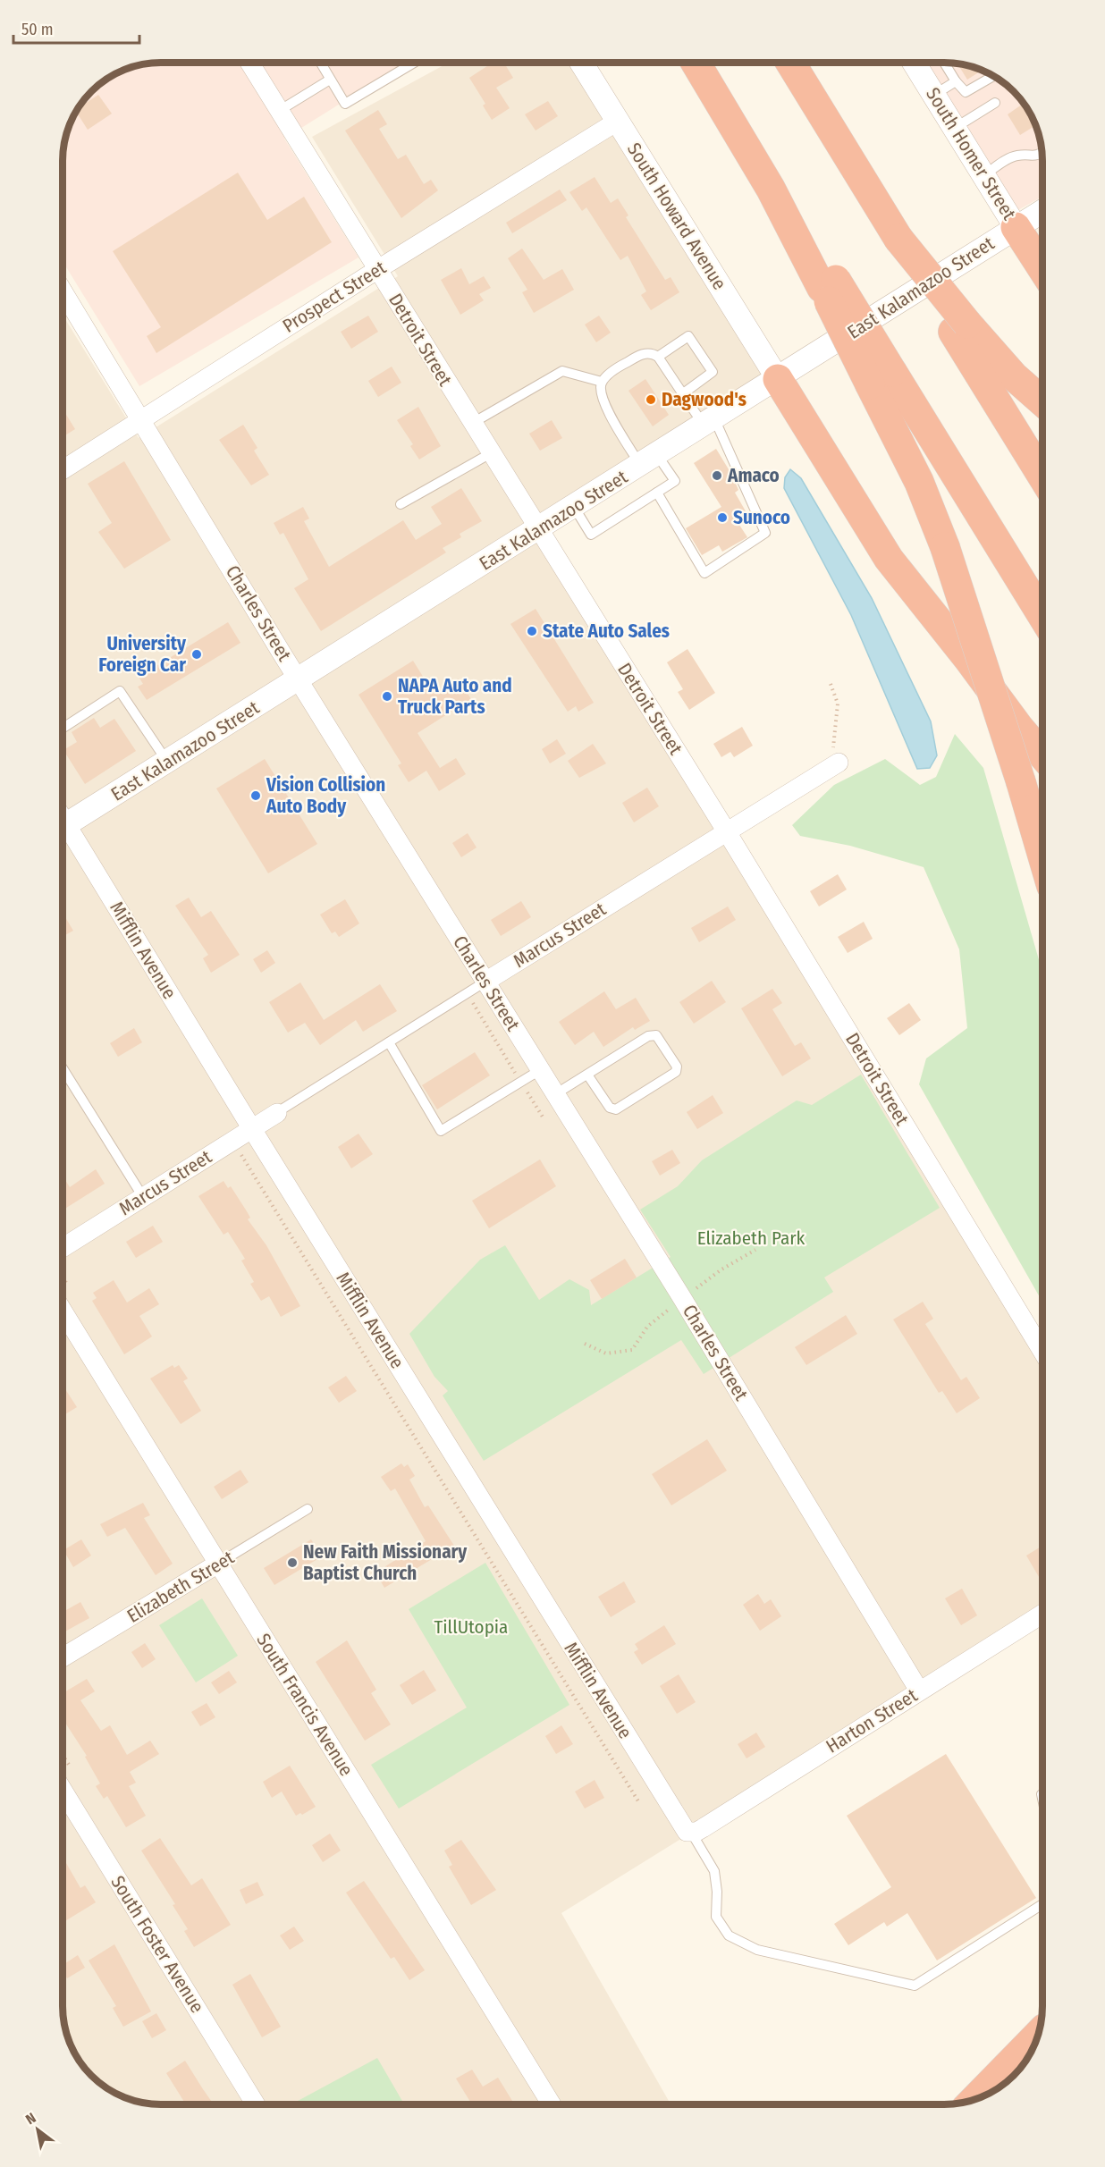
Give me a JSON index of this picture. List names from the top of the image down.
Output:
{
  "streets": {
    "street": [
      "South Homer Street",
      "South Howard Avenue",
      "East Kalamazoo Street",
      "Prospect Street",
      "Detroit Street",
      "Charles Street",
      "Marcus Street",
      "Mifflin Avenue",
      "Elizabeth Street",
      "South Francis Avenue",
      "Harton Street",
      "South Foster Avenue"
    ]
  },
  "crossings": [
    ["South Homer Street", "East Kalamazoo Street"],
    ["South Howard Avenue", "East Kalamazoo Street"],
    ["South Howard Avenue", "Prospect Street"],
    ["East Kalamazoo Street", "Detroit Street"],
    ["East Kalamazoo Street", "Charles Street"],
    ["Prospect Street", "Detroit Street"],
    ["Prospect Street", "Charles Street"],
    ["Detroit Street", "Marcus Street"],
    ["Charles Street", "Marcus Street"],
    ["Charles Street", "Harton Street"],
    ["Marcus Street", "Mifflin Avenue"],
    ["Mifflin Avenue", "Harton Street"],
    ["Elizabeth Street", "South Francis Avenue"]
  ],
  "parks": ["Elizabeth Park", "TillUtopia"],
  "places": [
    "Dagwood's",
    "Amaco",
    "Sunoco",
    "State Auto Sales",
    "University Foreign Car",
    "NAPA Auto and Truck Parts",
    "Vision Collision Auto Body",
    "New Faith Missionary Baptist Church"
  ],
  "scale_bar": "50 m",
  "north": "top left"
}
